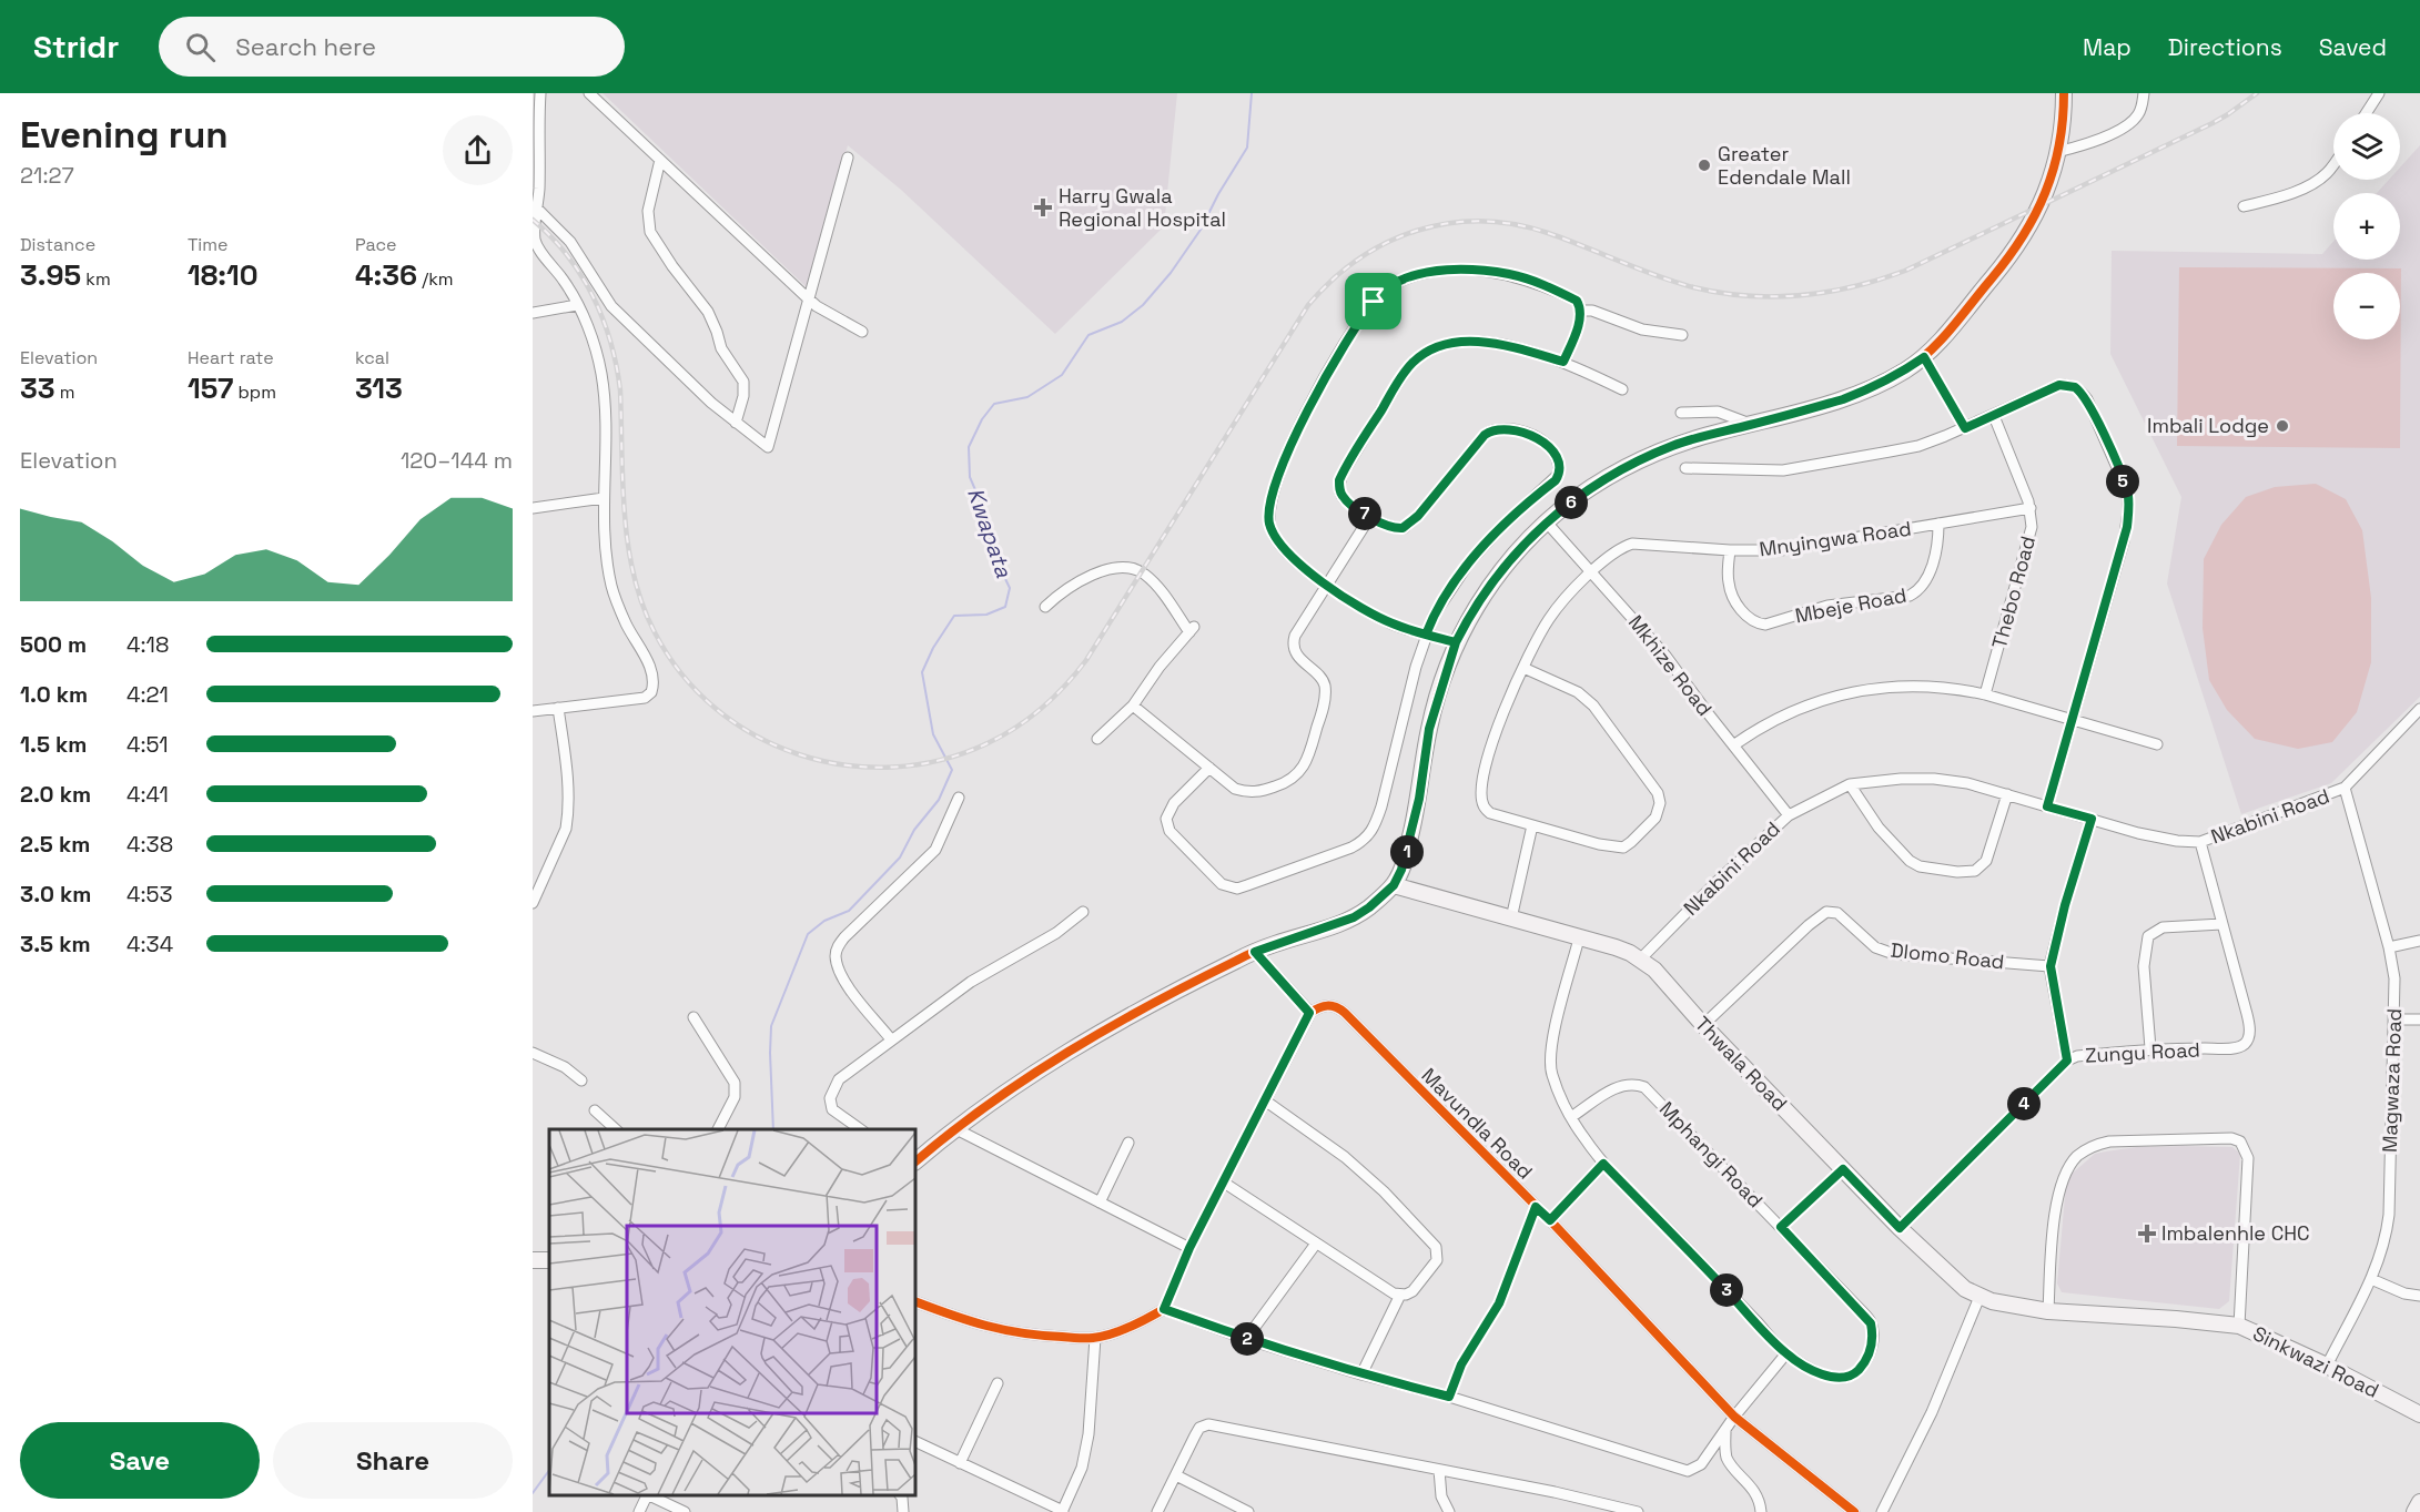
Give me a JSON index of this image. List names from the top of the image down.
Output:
{
  "streets": {
    "street": [
      "Mnyingwa Road",
      "Thebo Road",
      "Mbeje Road",
      "Mkhize Road",
      "Nkabini Road",
      "Dlomo Road",
      "Zungu Road",
      "Thwala Road",
      "Magwaza Road",
      "Mavundla Road",
      "Mphangi Road",
      "Sinkwazi Road"
    ]
  },
  "crossings": [
    ["Mnyingwa Road", "Thebo Road"],
    ["Mnyingwa Road", "Mbeje Road"],
    ["Mnyingwa Road", "Mkhize Road"],
    ["Mkhize Road", "Nkabini Road"],
    ["Nkabini Road", "Zungu Road"],
    ["Nkabini Road", "Thwala Road"],
    ["Nkabini Road", "Magwaza Road"],
    ["Dlomo Road", "Thwala Road"],
    ["Zungu Road", "Thwala Road"],
    ["Thwala Road", "Sinkwazi Road"],
    ["Magwaza Road", "Sinkwazi Road"]
  ],
  "water": ["Kwapata"],
  "places": {
    "other": ["Greater Edendale Mall", "Imbali Lodge"],
    "health": ["Harry Gwala Regional Hospital", "Imbalenhle CHC"]
  },
  "page": {
    "header": "Stridr",
    "search": "Search here",
    "nav": ["Map", "Directions", "Saved"],
    "heading": ["Evening run", "21:27"],
    "map_buttons": ["+", "−"],
    "stats": [
      ["Distance", "3.95 km"],
      ["Time", "18:10"],
      ["Pace", "4:36 /km"],
      ["Elevation", "33 m"],
      ["Heart rate", "157 bpm"],
      ["kcal", "313"]
    ],
    "chart": ["Elevation", "120–144 m"],
    "pins": [
      "5",
      "6",
      "7",
      "1",
      "4",
      "3",
      "2"
    ],
    "list": [
      {
        "name": "500 m",
        "note": "4:18"
      },
      {
        "name": "1.0 km",
        "note": "4:21"
      },
      {
        "name": "1.5 km",
        "note": "4:51"
      },
      {
        "name": "2.0 km",
        "note": "4:41"
      },
      {
        "name": "2.5 km",
        "note": "4:38"
      },
      {
        "name": "3.0 km",
        "note": "4:53"
      },
      {
        "name": "3.5 km",
        "note": "4:34"
      }
    ],
    "buttons": ["Save", "Share"]
  }
}
